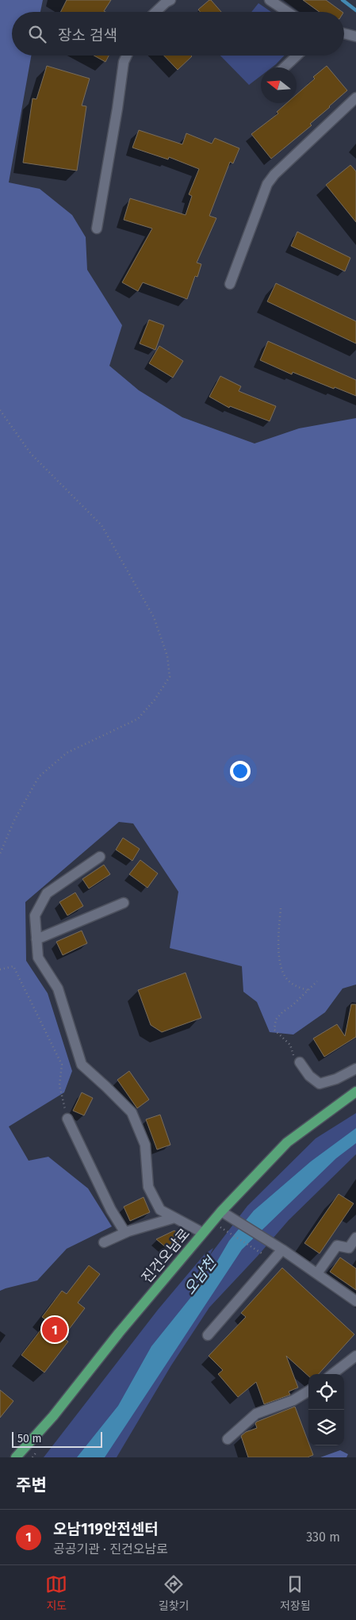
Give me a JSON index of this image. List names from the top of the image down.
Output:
{
  "streets": {
    "main road": ["진건오남로"]
  },
  "water": ["오남천"],
  "scale_bar": "50 m",
  "north": "left",
  "page": {
    "search": "장소 검색",
    "pins": "1",
    "scale": "50 m",
    "heading": "주변",
    "list": [
      {
        "mark": "1",
        "name": "오남119안전센터",
        "note": "공공기관 · 진건오남로",
        "value": "330 m"
      }
    ],
    "nav": ["지도", "길찾기", "저장됨"]
  }
}
